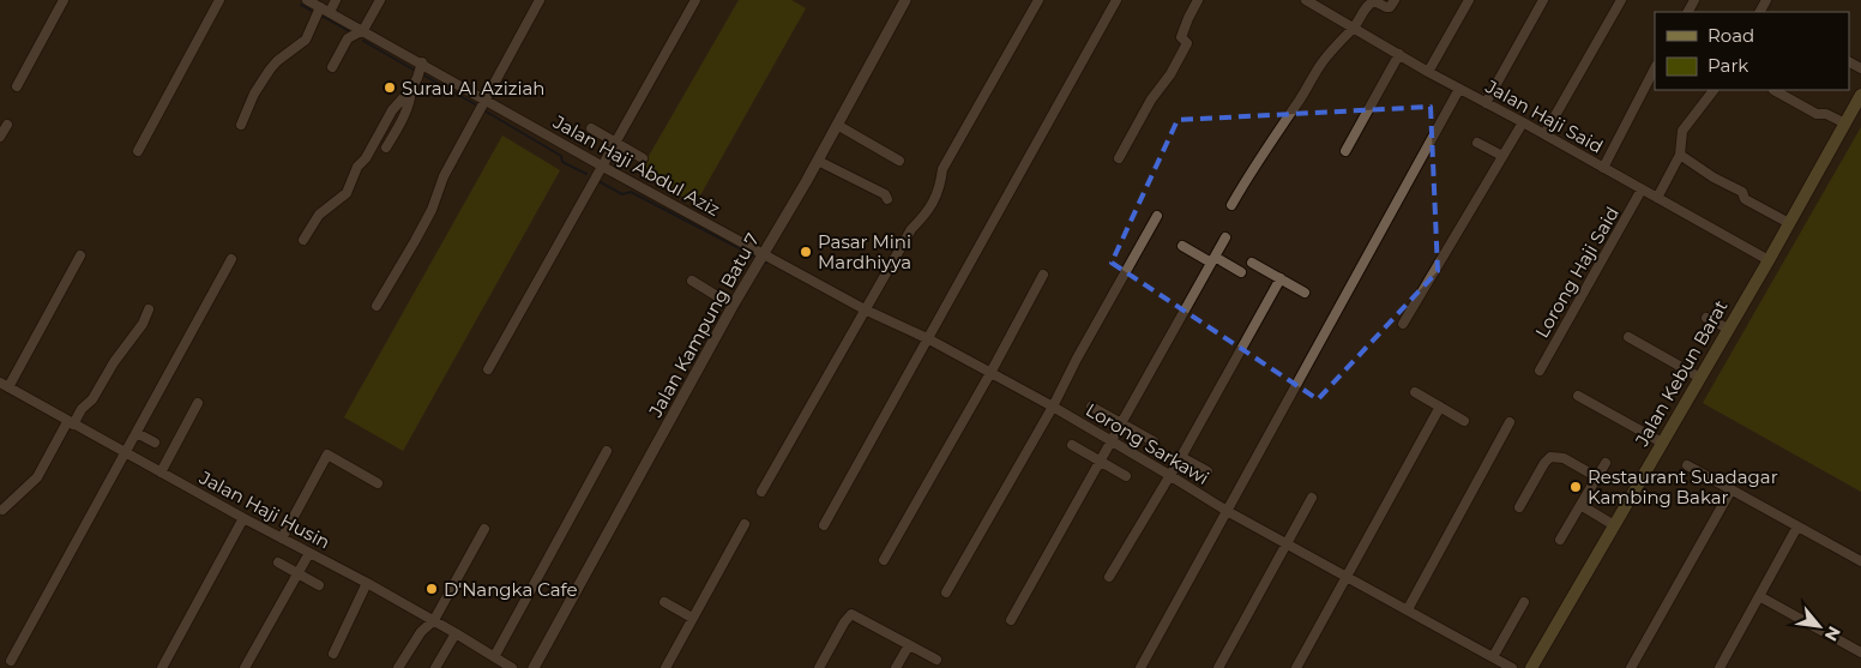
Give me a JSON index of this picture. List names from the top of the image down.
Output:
{
  "streets": {
    "main road": ["Jalan Kebun Barat"],
    "street": [
      "Jalan Haji Said",
      "Jalan Haji Abdul Aziz",
      "Lorong Haji Said",
      "Jalan Kampung Batu 7",
      "Lorong Sarkawi",
      "Jalan Haji Husin"
    ]
  },
  "crossings": [
    ["Jalan Haji Said", "Lorong Haji Said"],
    ["Jalan Haji Said", "Jalan Kebun Barat"],
    ["Jalan Haji Abdul Aziz", "Jalan Kampung Batu 7"],
    ["Jalan Haji Abdul Aziz", "Lorong Sarkawi"],
    ["Jalan Kampung Batu 7", "Lorong Sarkawi"]
  ],
  "places": [
    "Surau Al Aziziah",
    "Pasar Mini Mardhiyya",
    "Restaurant Suadagar Kambing Bakar",
    "D'Nangka Cafe"
  ],
  "legend": ["Road", "Park"],
  "north": "bottom right"
}
